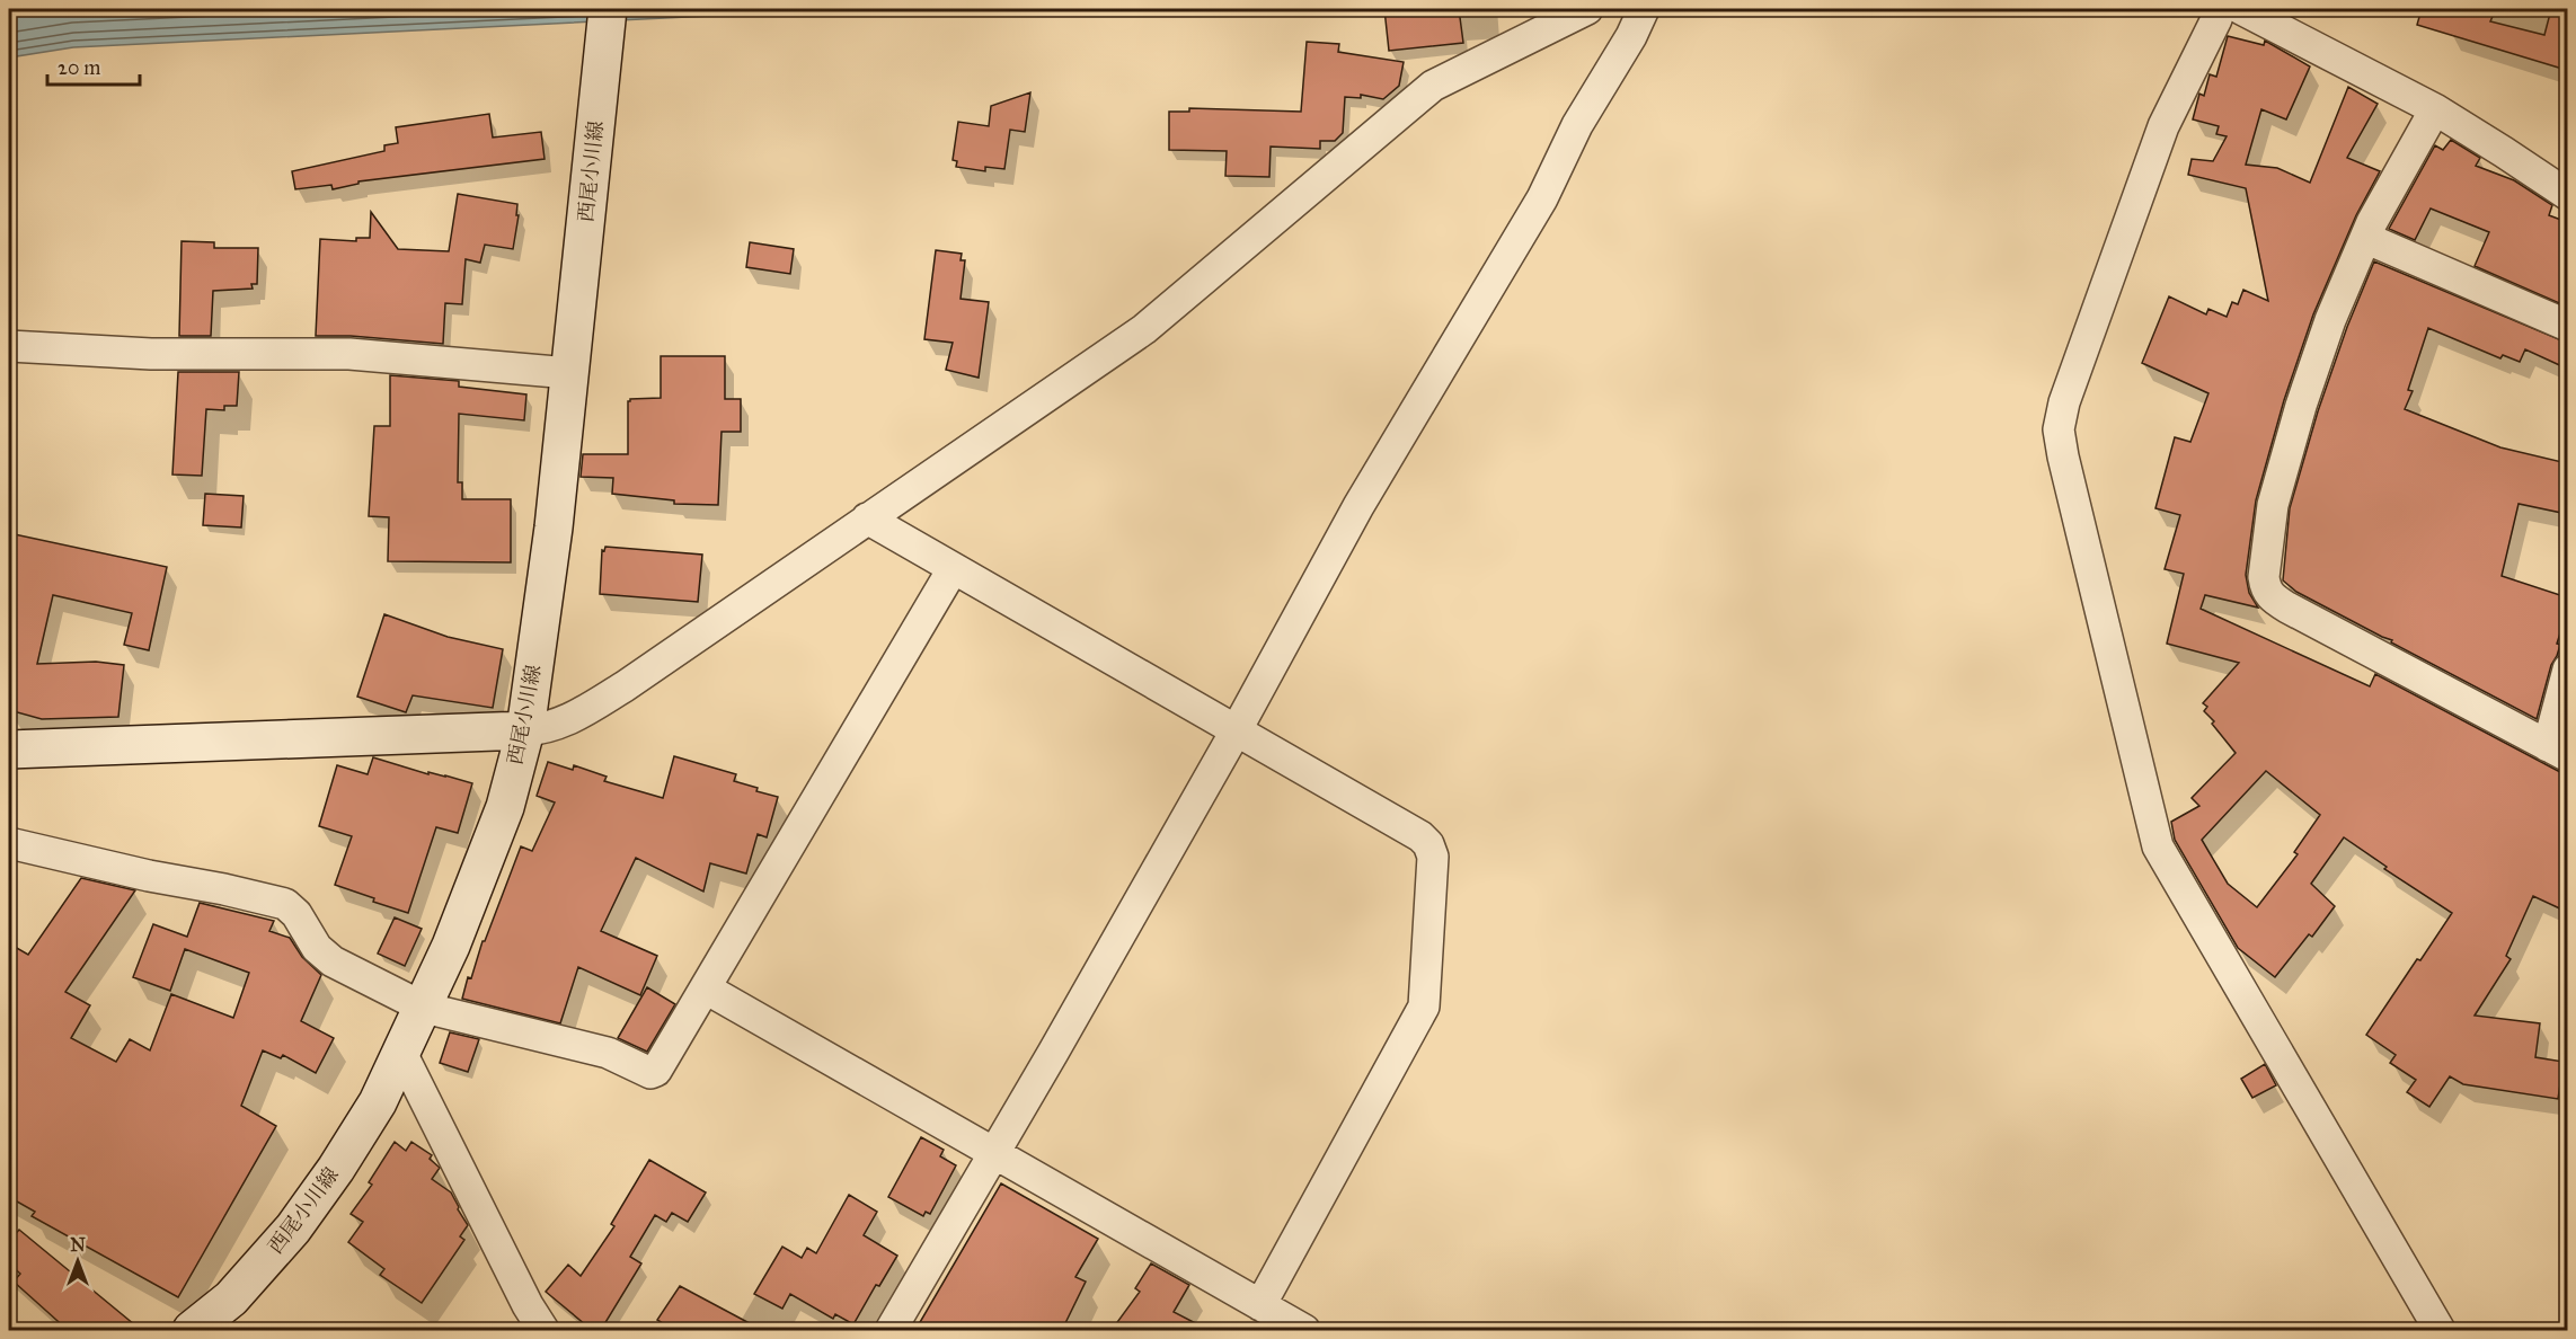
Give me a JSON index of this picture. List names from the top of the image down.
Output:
{
  "streets": {
    "main road": ["西尾小川線"]
  },
  "scale_bar": "20 m",
  "north": "top"
}
